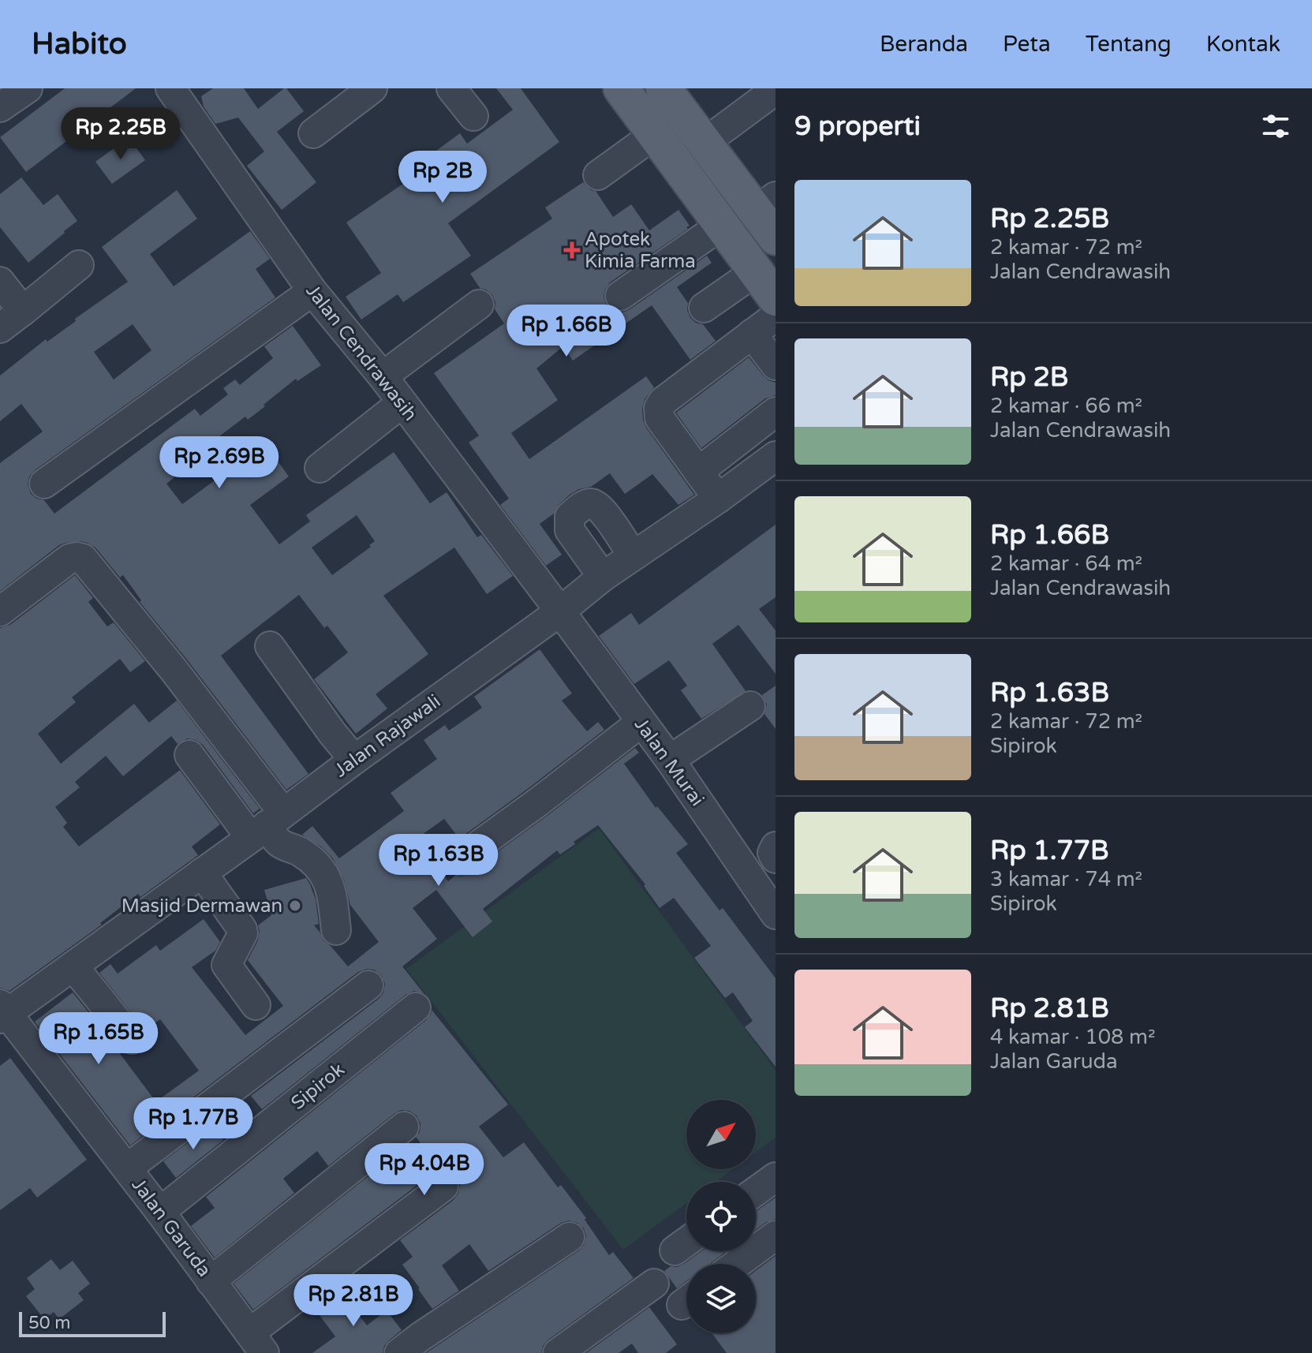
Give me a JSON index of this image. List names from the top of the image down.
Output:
{
  "streets": {
    "street": [
      "Jalan Cendrawasih",
      "Jalan Rajawali",
      "Jalan Murai",
      "Sipirok",
      "Jalan Garuda"
    ]
  },
  "crossings": [
    ["Jalan Cendrawasih", "Jalan Rajawali"],
    ["Jalan Cendrawasih", "Jalan Murai"],
    ["Jalan Rajawali", "Jalan Murai"],
    ["Jalan Rajawali", "Jalan Garuda"],
    ["Sipirok", "Jalan Garuda"]
  ],
  "places": {
    "health": ["Apotek Kimia Farma"],
    "other": ["Masjid Dermawan"]
  },
  "scale_bar": "50 m",
  "north": "top right",
  "page": {
    "header": "Habito",
    "nav": [
      "Beranda",
      "Peta",
      "Tentang",
      "Kontak"
    ],
    "heading": "9 properti",
    "price": [
      "Rp 2.25B",
      "Rp 2B",
      "Rp 1.66B",
      "Rp 2.69B",
      "Rp 1.63B",
      "Rp 1.65B",
      "Rp 1.77B",
      "Rp 4.04B",
      "Rp 2.81B"
    ],
    "list": [
      {
        "name": "Rp 2.25B",
        "note": "2 kamar · 72 m² · Jalan Cendrawasih"
      },
      {
        "name": "Rp 2B",
        "note": "2 kamar · 66 m² · Jalan Cendrawasih"
      },
      {
        "name": "Rp 1.66B",
        "note": "2 kamar · 64 m² · Jalan Cendrawasih"
      },
      {
        "name": "Rp 1.63B",
        "note": "2 kamar · 72 m² · Sipirok"
      },
      {
        "name": "Rp 1.77B",
        "note": "3 kamar · 74 m² · Sipirok"
      },
      {
        "name": "Rp 2.81B",
        "note": "4 kamar · 108 m² · Jalan Garuda"
      }
    ],
    "scale": "50 m"
  }
}
